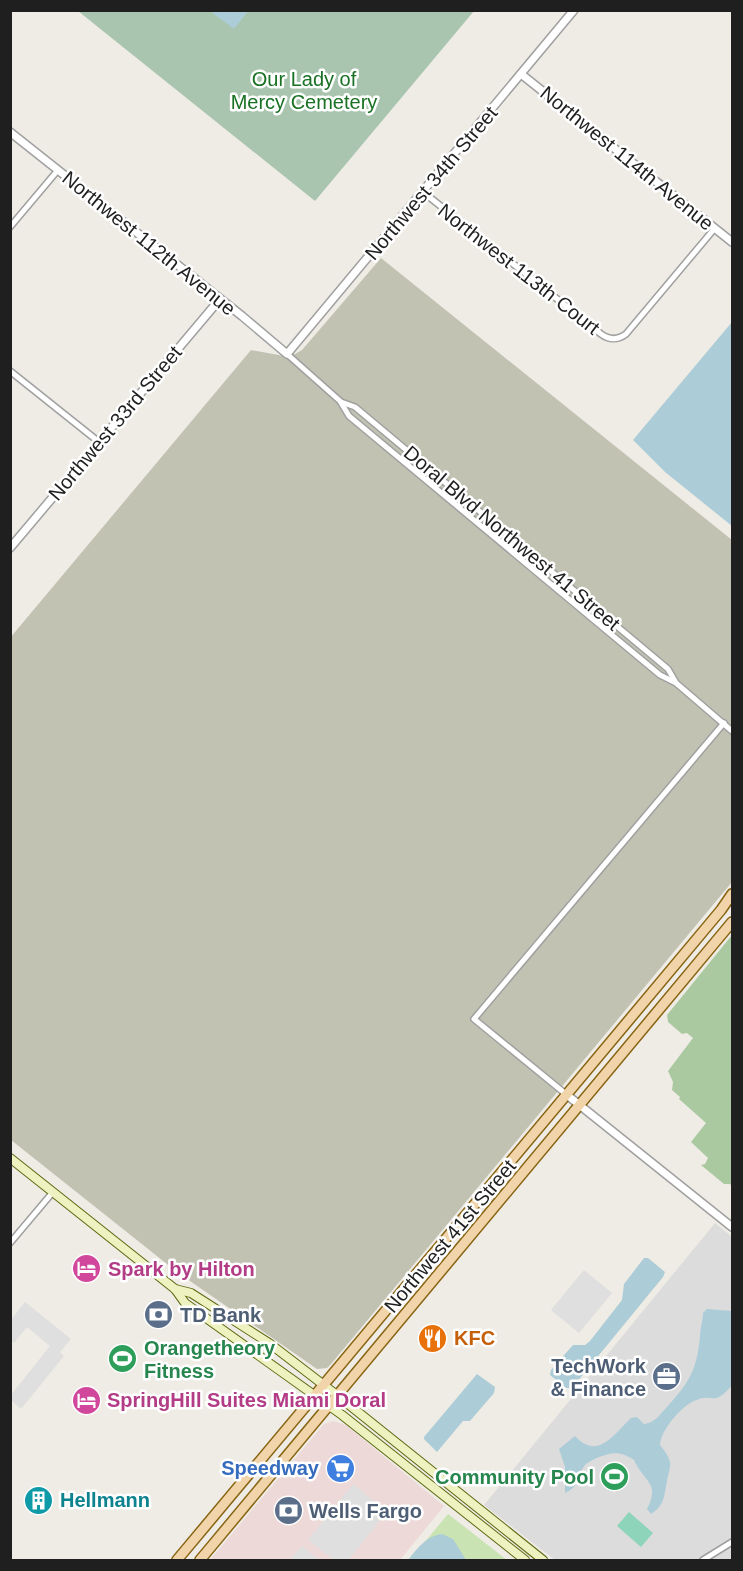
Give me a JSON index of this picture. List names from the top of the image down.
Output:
{
  "streets": {
    "main road": ["Northwest 41st Street"],
    "street": [
      "Northwest 114th Avenue",
      "Northwest 34th Street",
      "Northwest 112th Avenue",
      "Northwest 113th Court",
      "Northwest 33rd Street",
      "Doral Blvd Northwest 41 Street"
    ]
  },
  "crossings": [
    ["Northwest 114th Avenue", "Northwest 34th Street"],
    ["Northwest 114th Avenue", "Northwest 113th Court"],
    ["Northwest 34th Street", "Northwest 112th Avenue"],
    ["Northwest 34th Street", "Northwest 113th Court"],
    ["Northwest 34th Street", "Doral Blvd Northwest 41 Street"],
    ["Northwest 112th Avenue", "Northwest 33rd Street"],
    ["Northwest 112th Avenue", "Doral Blvd Northwest 41 Street"]
  ],
  "parks": ["Our Lady of Mercy Cemetery"],
  "places": {
    "hotel": ["Spark by Hilton", "SpringHill Suites Miami Doral"],
    "bank": ["TD Bank", "Wells Fargo"],
    "restaurant": ["KFC"],
    "sports": ["Orangetheory Fitness", "Community Pool"],
    "office": ["TechWork & Finance"],
    "supermarket": ["Speedway"],
    "building": ["Hellmann"]
  }
}
